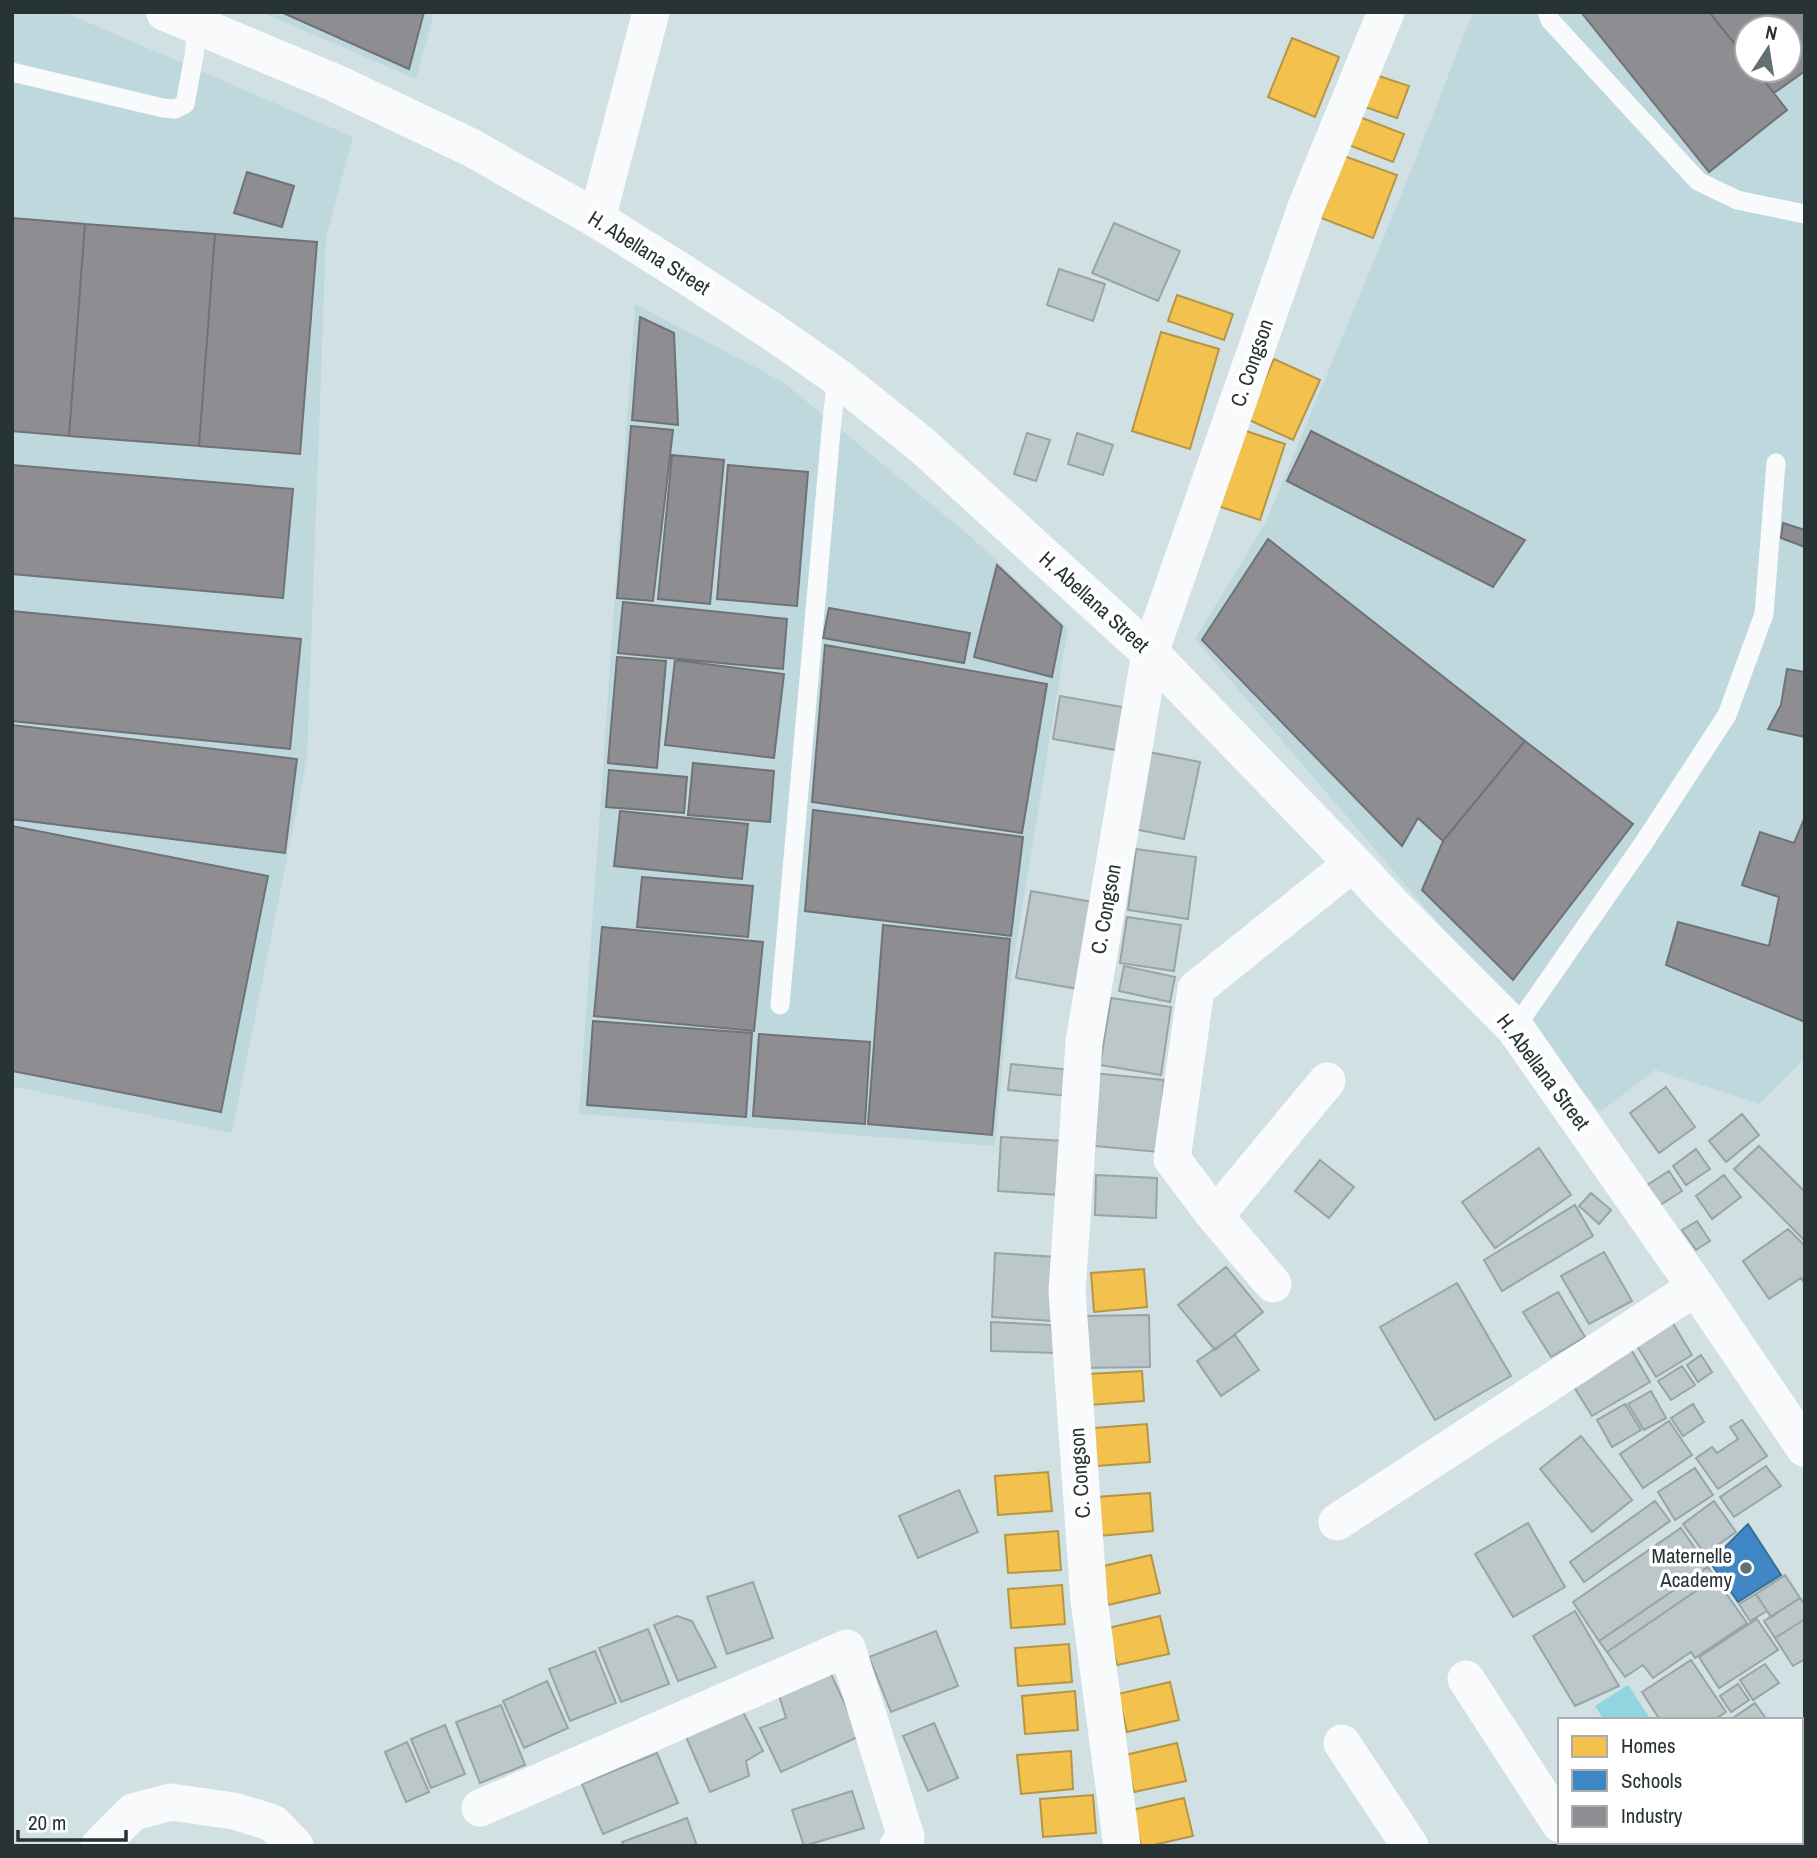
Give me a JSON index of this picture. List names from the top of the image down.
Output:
{
  "streets": {
    "main road": ["H. Abellana Street"],
    "street": ["C. Congson"]
  },
  "crossings": [
    ["H. Abellana Street", "C. Congson"]
  ],
  "places": ["Maternelle Academy"],
  "legend": ["Homes", "Schools", "Industry"],
  "scale_bar": "20 m",
  "north": "top"
}
